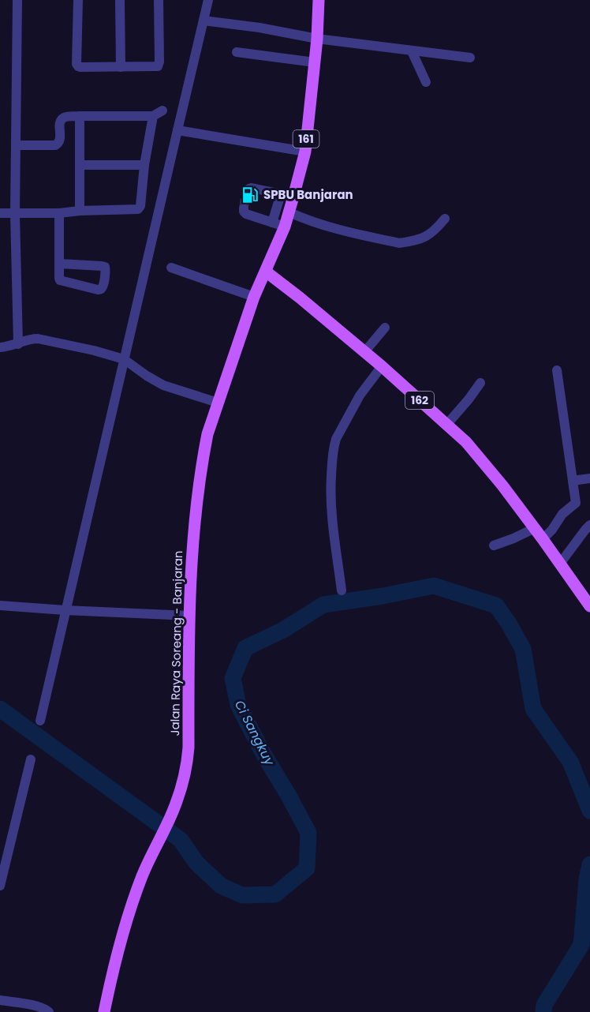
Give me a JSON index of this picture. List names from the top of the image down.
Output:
{
  "streets": {
    "main road": ["161", "162", "Jalan Raya Soreang - Banjaran"]
  },
  "crossings": [
    ["161", "162"],
    ["161", "Jalan Raya Soreang - Banjaran"],
    ["162", "Jalan Raya Soreang - Banjaran"]
  ],
  "water": ["Ci Sangkuy"],
  "places": {
    "fuel station": ["SPBU Banjaran"]
  }
}
